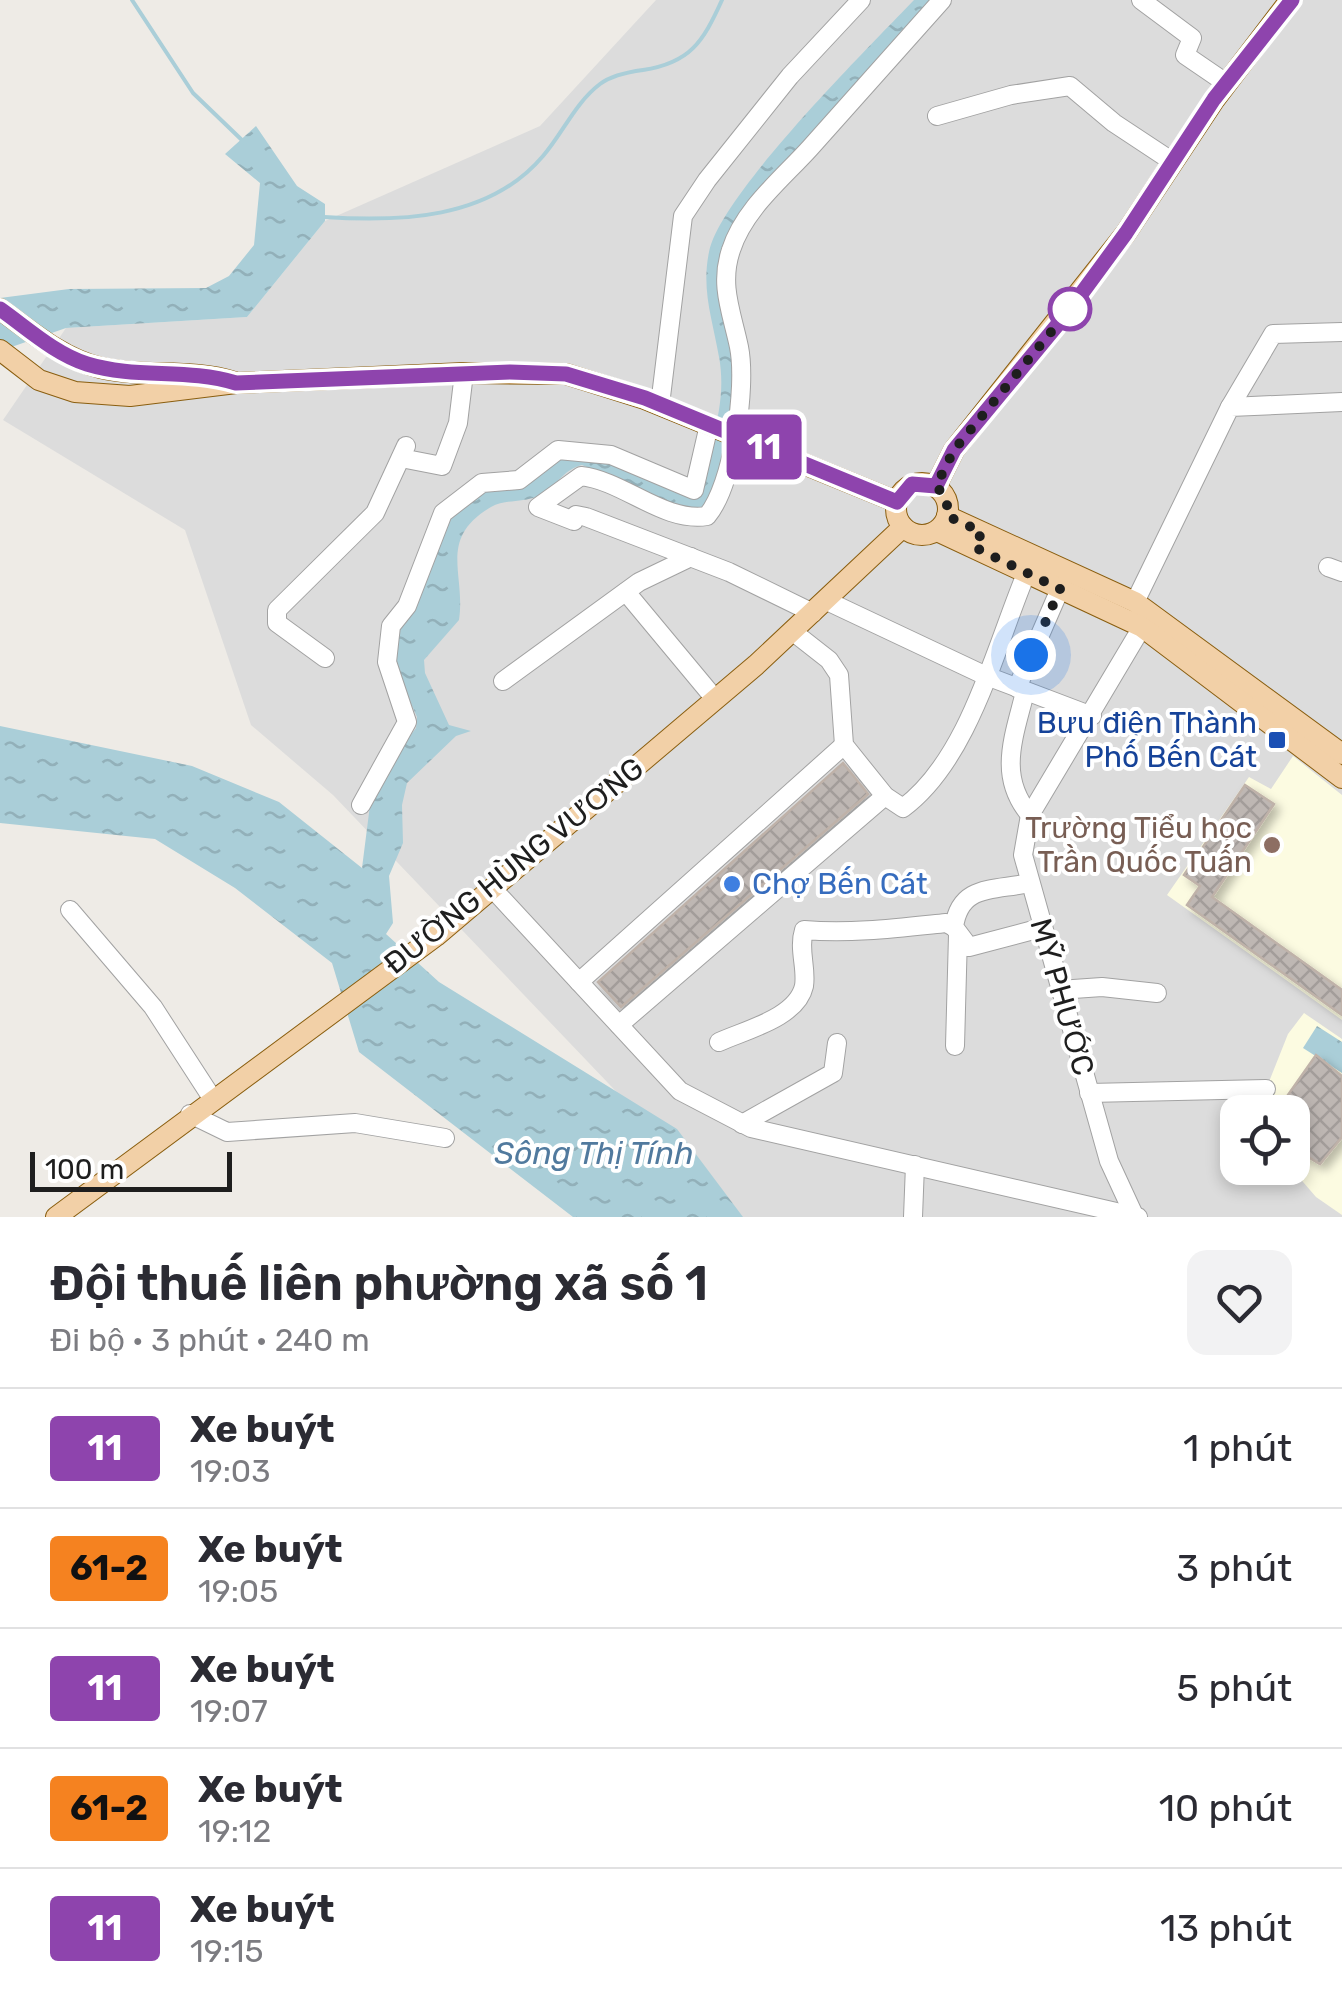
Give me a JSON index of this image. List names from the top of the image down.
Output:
{
  "streets": {
    "main road": ["ĐƯỜNG HÙNG VƯƠNG"],
    "street": ["MỸ PHƯỚC"]
  },
  "water": ["Sông Thị Tính"],
  "places": {
    "transit": ["Bưu điện Thành Phố Bến Cát"],
    "other": ["Trường Tiểu học Trần Quốc Tuấn", "Chợ Bến Cát"]
  },
  "lines": ["bus line 11"],
  "scale_bar": "100 m",
  "page": {
    "on_map": "11",
    "scale": "100 m",
    "heading": ["Đội thuế liên phường xã số 1", "Đi bộ · 3 phút · 240 m"],
    "list": [
      {
        "mark": "11",
        "name": "Xe buýt",
        "note": "19:03",
        "value": "1 phút"
      },
      {
        "mark": "61-2",
        "name": "Xe buýt",
        "note": "19:05",
        "value": "3 phút"
      },
      {
        "mark": "11",
        "name": "Xe buýt",
        "note": "19:07",
        "value": "5 phút"
      },
      {
        "mark": "61-2",
        "name": "Xe buýt",
        "note": "19:12",
        "value": "10 phút"
      },
      {
        "mark": "11",
        "name": "Xe buýt",
        "note": "19:15",
        "value": "13 phút"
      }
    ]
  }
}
